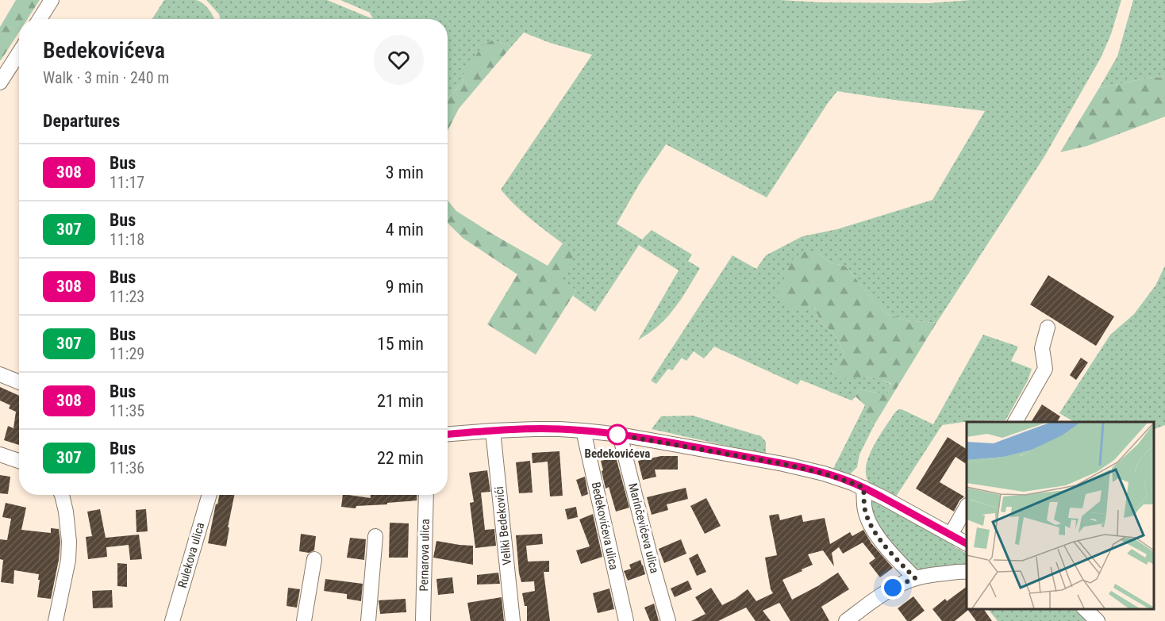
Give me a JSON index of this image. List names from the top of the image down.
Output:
{
  "streets": {
    "street": [
      "Veliki Bedekovići",
      "Bedekovićeva ulica",
      "Marinčevićeva ulica",
      "Rulekova ulica",
      "Pernarova ulica"
    ]
  },
  "places": ["Bedekovićeva"],
  "lines": ["bus line 308"],
  "page": {
    "heading": [
      ["Bedekovićeva", "Walk · 3 min · 240 m"],
      "Departures"
    ],
    "list": [
      {
        "mark": "308",
        "name": "Bus",
        "note": "11:17",
        "value": "3 min"
      },
      {
        "mark": "307",
        "name": "Bus",
        "note": "11:18",
        "value": "4 min"
      },
      {
        "mark": "308",
        "name": "Bus",
        "note": "11:23",
        "value": "9 min"
      },
      {
        "mark": "307",
        "name": "Bus",
        "note": "11:29",
        "value": "15 min"
      },
      {
        "mark": "308",
        "name": "Bus",
        "note": "11:35",
        "value": "21 min"
      },
      {
        "mark": "307",
        "name": "Bus",
        "note": "11:36",
        "value": "22 min"
      }
    ]
  }
}
